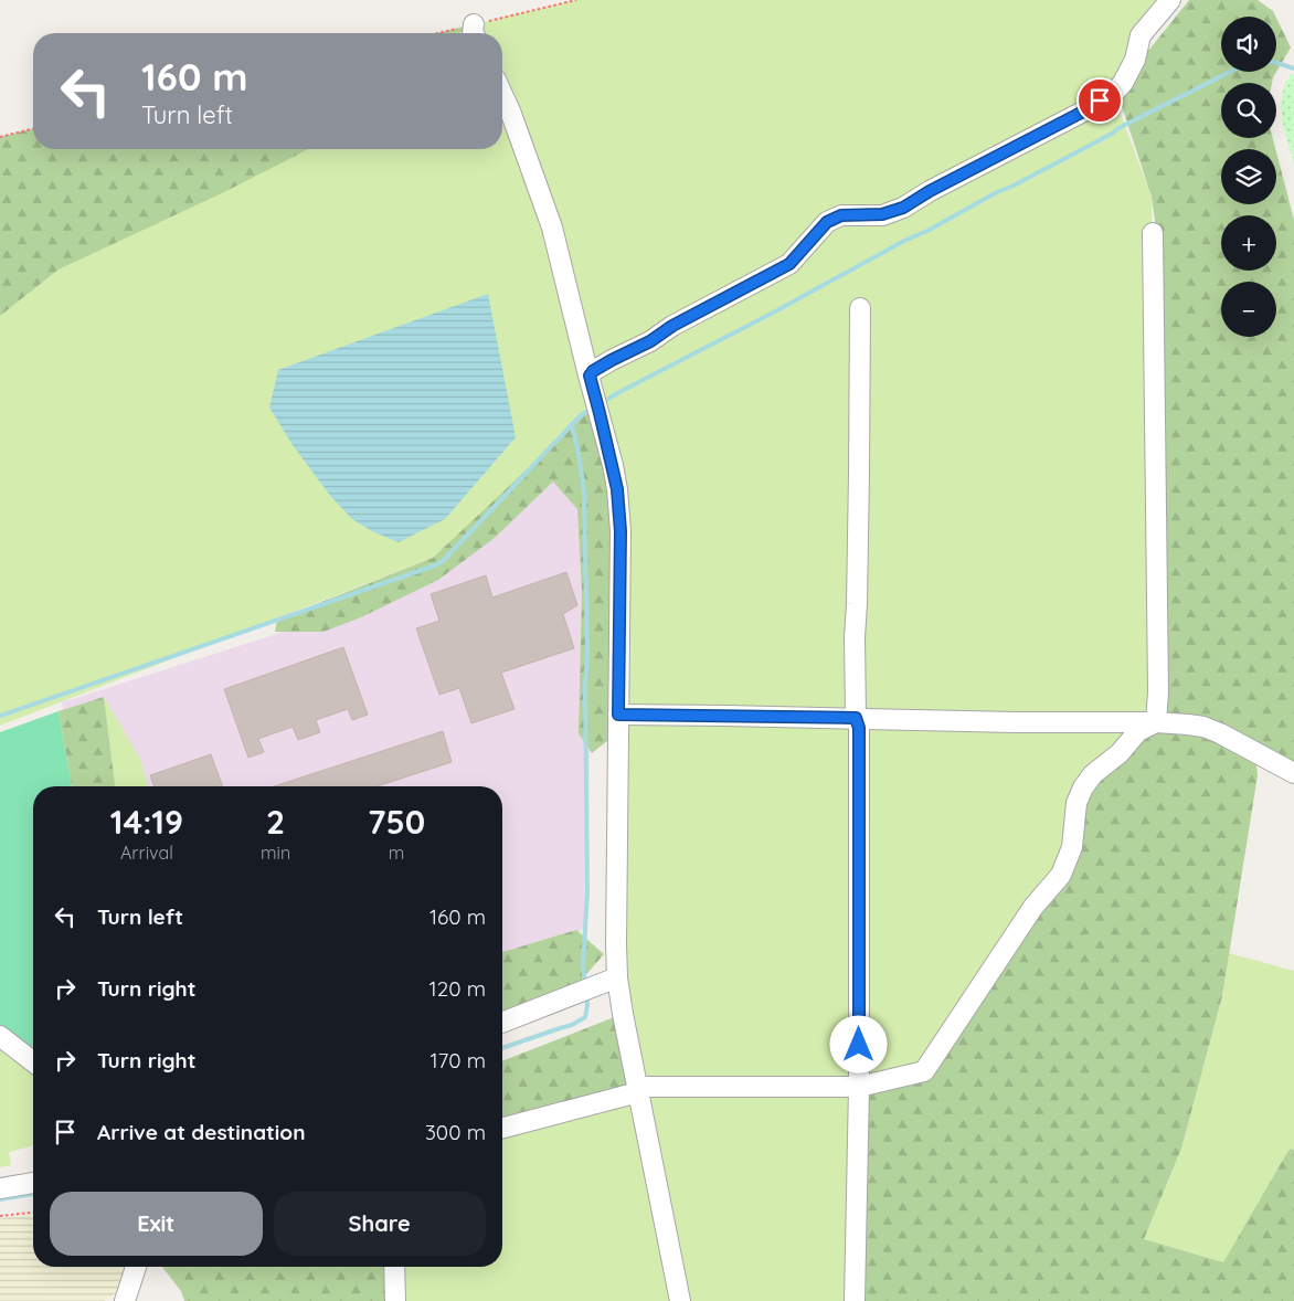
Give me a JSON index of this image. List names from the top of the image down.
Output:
{
  "page": {
    "map_buttons": ["+", "−"],
    "turn": ["160 m", "Turn left"],
    "eta": [
      "14:19",
      "Arrival",
      "2",
      "min",
      "750",
      "m"
    ],
    "list": [
      {
        "name": "Turn left",
        "value": "160 m"
      },
      {
        "name": "Turn right",
        "value": "120 m"
      },
      {
        "name": "Turn right",
        "value": "170 m"
      },
      {
        "name": "Arrive at destination",
        "value": "300 m"
      }
    ],
    "buttons": ["Exit", "Share"]
  }
}
